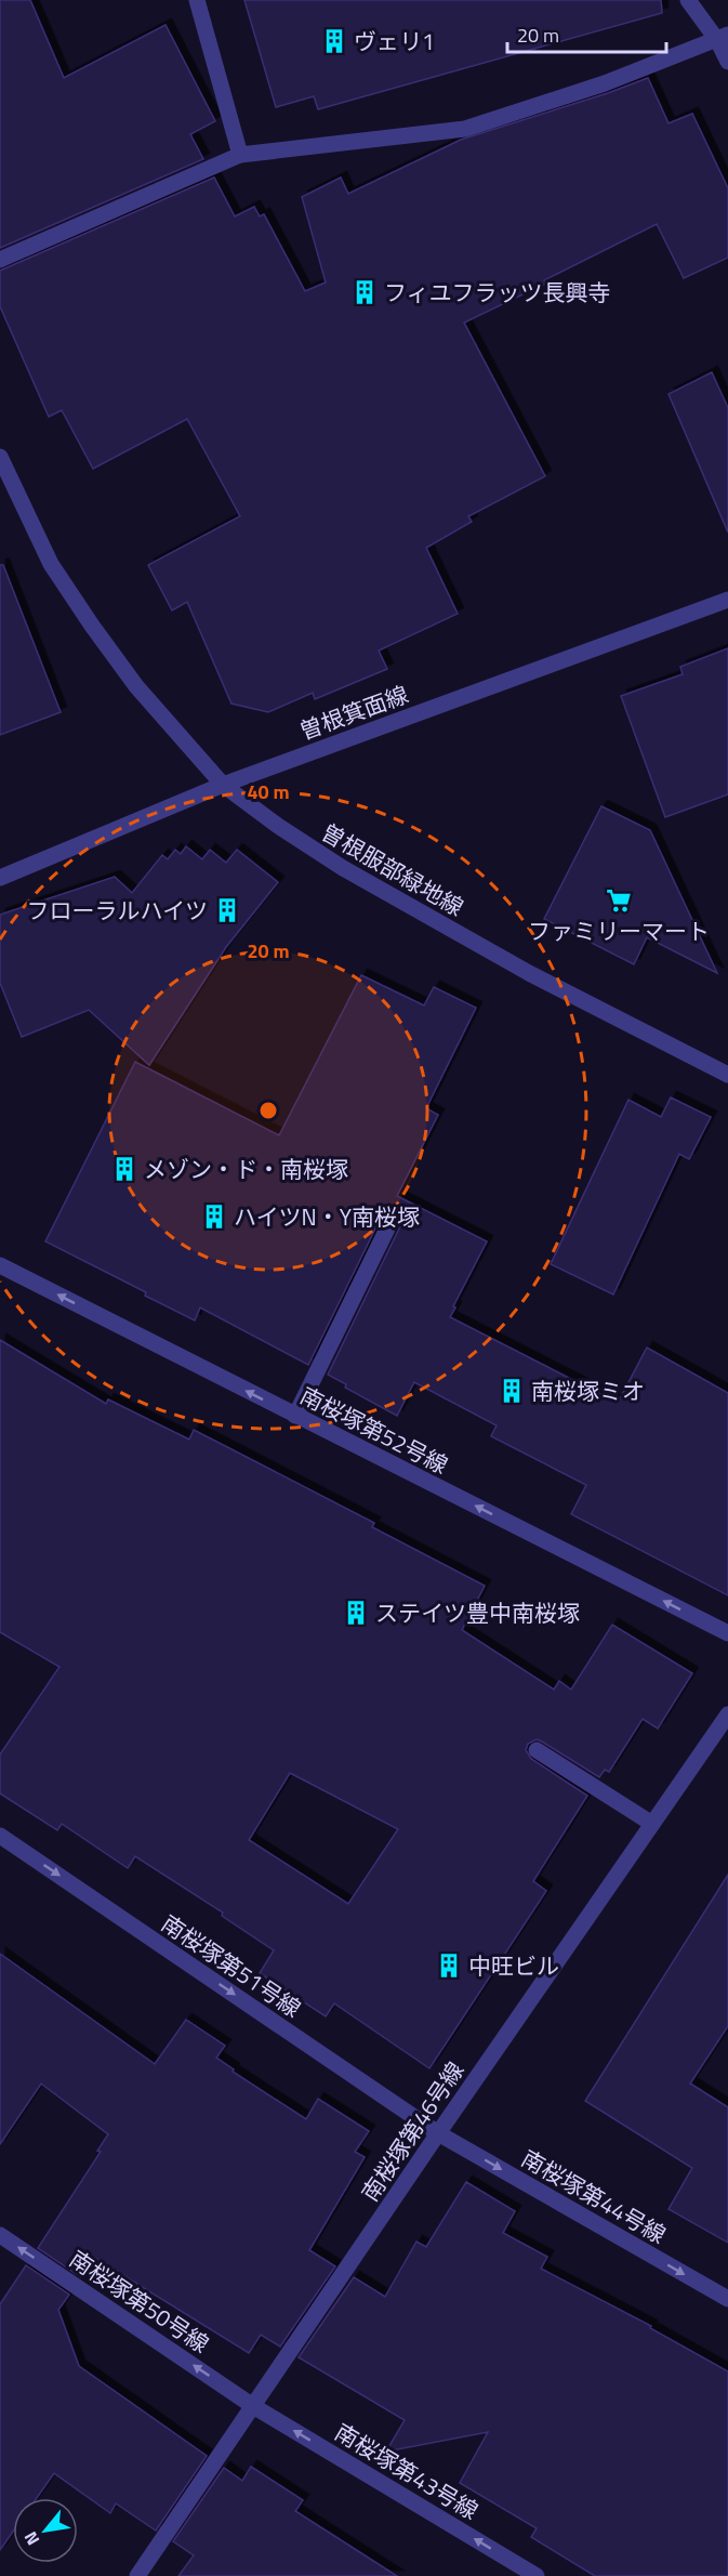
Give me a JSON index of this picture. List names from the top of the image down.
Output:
{
  "streets": {
    "street": [
      "曽根箕面線",
      "曽根服部緑地線",
      "南桜塚第52号線",
      "南桜塚第51号線",
      "南桜塚第46号線",
      "南桜塚第44号線",
      "南桜塚第50号線",
      "南桜塚第43号線"
    ]
  },
  "crossings": [
    ["曽根箕面線", "曽根服部緑地線"],
    ["南桜塚第51号線", "南桜塚第46号線"],
    ["南桜塚第51号線", "南桜塚第44号線"],
    ["南桜塚第46号線", "南桜塚第44号線"],
    ["南桜塚第46号線", "南桜塚第50号線"],
    ["南桜塚第46号線", "南桜塚第43号線"],
    ["南桜塚第50号線", "南桜塚第43号線"]
  ],
  "one_way": [
    "南桜塚第52号線",
    "南桜塚第51号線",
    "南桜塚第44号線",
    "南桜塚第50号線",
    "南桜塚第43号線"
  ],
  "places": {
    "building": [
      "ヴェリ1",
      "フィユフラッツ長興寺",
      "フローラルハイツ",
      "メゾン・ド・南桜塚",
      "ハイツN・Y南桜塚",
      "南桜塚ミオ",
      "ステイツ豊中南桜塚",
      "中旺ビル"
    ],
    "supermarket": ["ファミリーマート"]
  },
  "scale_bar": "20 m",
  "north": "bottom left",
  "rings": ["40 m", "20 m"]
}
